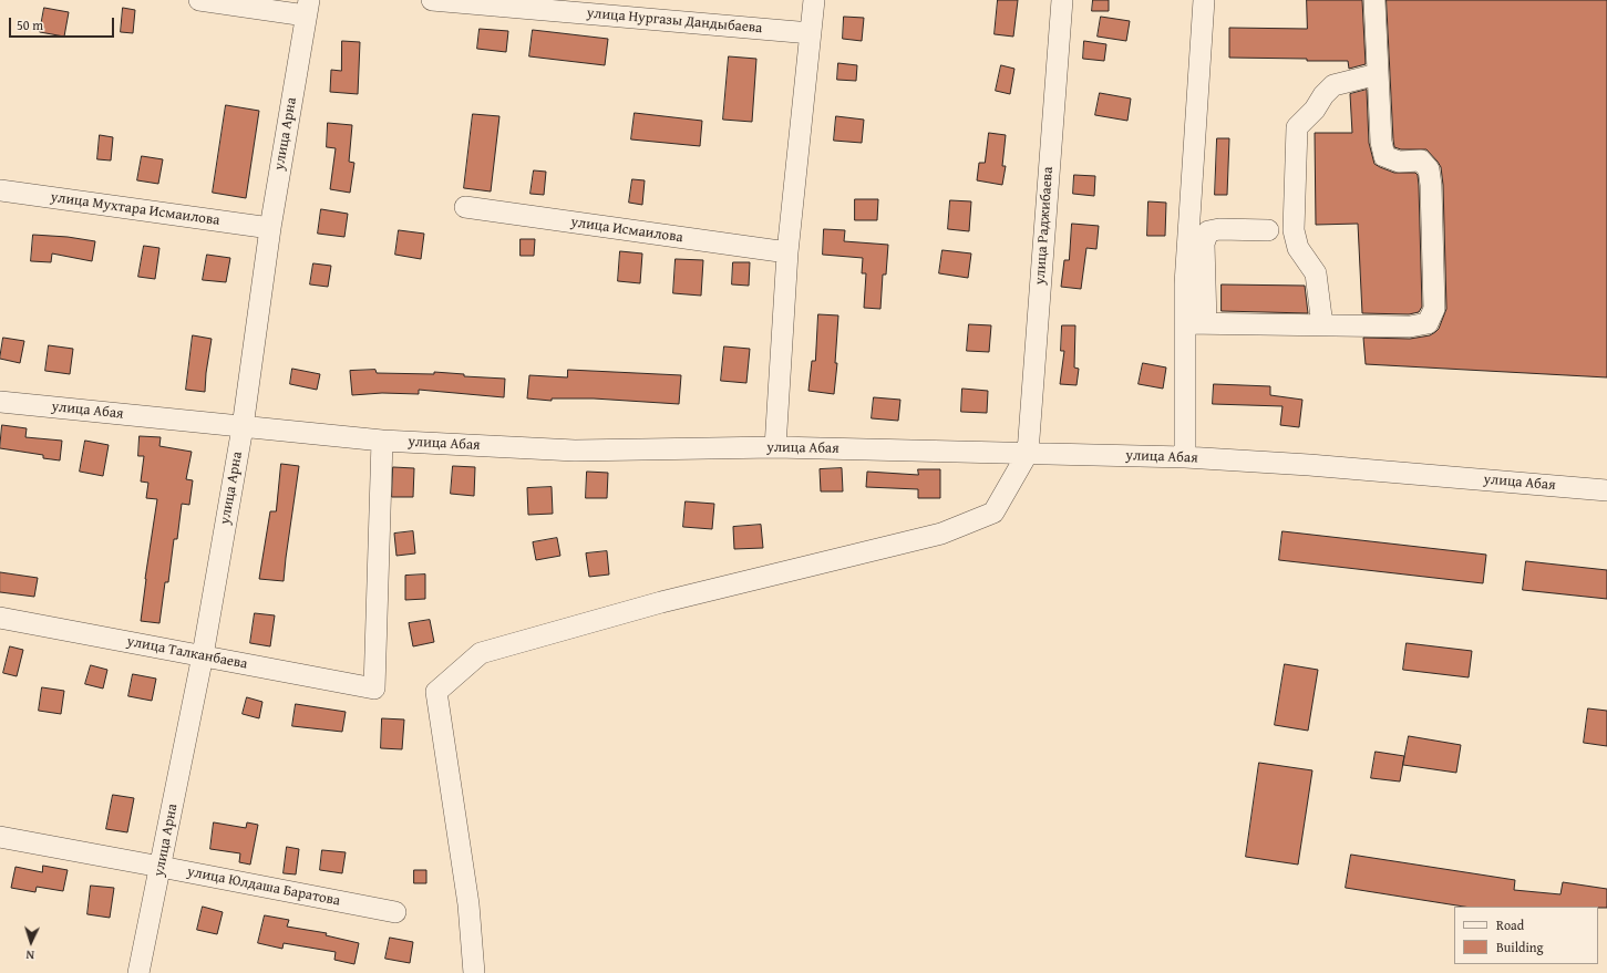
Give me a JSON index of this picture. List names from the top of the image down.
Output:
{
  "streets": {
    "street": [
      "улица Нургазы Дандыбаева",
      "улица Арна",
      "улица Мухтара Исмаилова",
      "улица Раджибаева",
      "улица Исмаилова",
      "улица Абая",
      "улица Талканбаева",
      "улица Юлдаша Баратова"
    ]
  },
  "crossings": [
    ["улица Арна", "улица Мухтара Исмаилова"],
    ["улица Арна", "улица Абая"],
    ["улица Арна", "улица Талканбаева"],
    ["улица Арна", "улица Юлдаша Баратова"],
    ["улица Раджибаева", "улица Абая"],
    ["улица Абая", "улица Талканбаева"]
  ],
  "legend": ["Road", "Building"],
  "scale_bar": "50 m",
  "north": "bottom"
}
